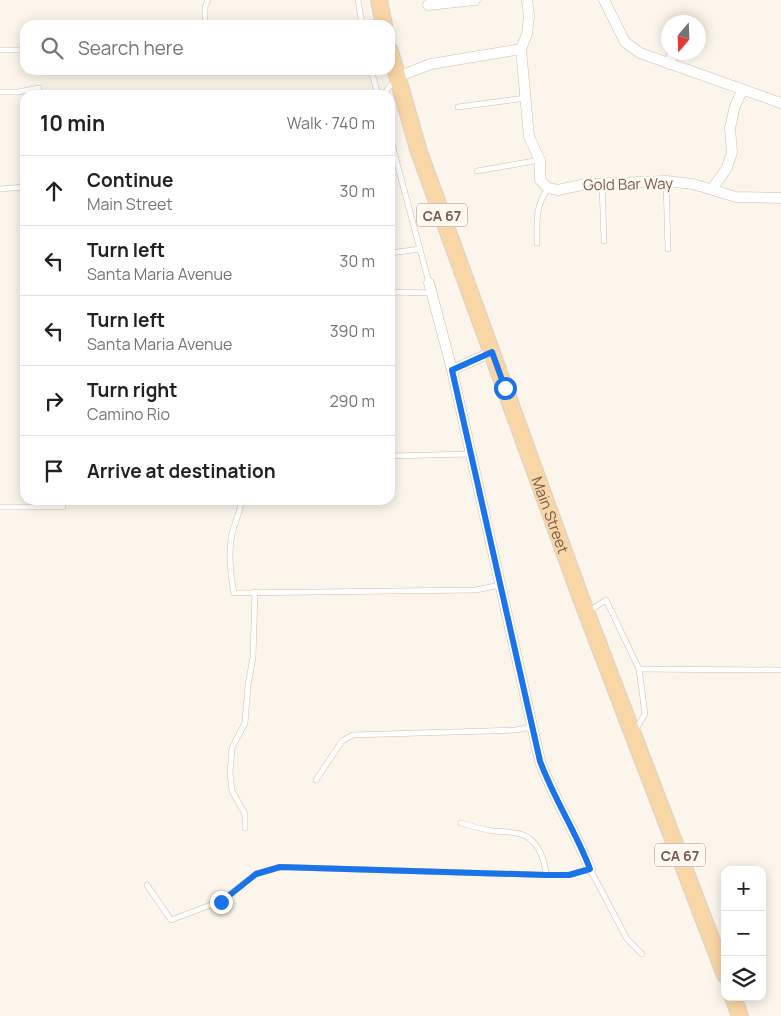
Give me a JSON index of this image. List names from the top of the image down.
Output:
{
  "streets": {
    "main road": ["CA 67", "Main Street"],
    "street": ["Gold Bar Way"]
  },
  "north": "bottom",
  "page": {
    "search": "Search here",
    "heading": ["10 min", "Walk · 740 m"],
    "list": [
      ["Continue", "Main Street", "30 m"],
      ["Turn left", "Santa Maria Avenue", "30 m"],
      ["Turn left", "Santa Maria Avenue", "390 m"],
      ["Turn right", "Camino Rio", "290 m"],
      "Arrive at destination"
    ],
    "map_buttons": ["+", "−"]
  }
}
